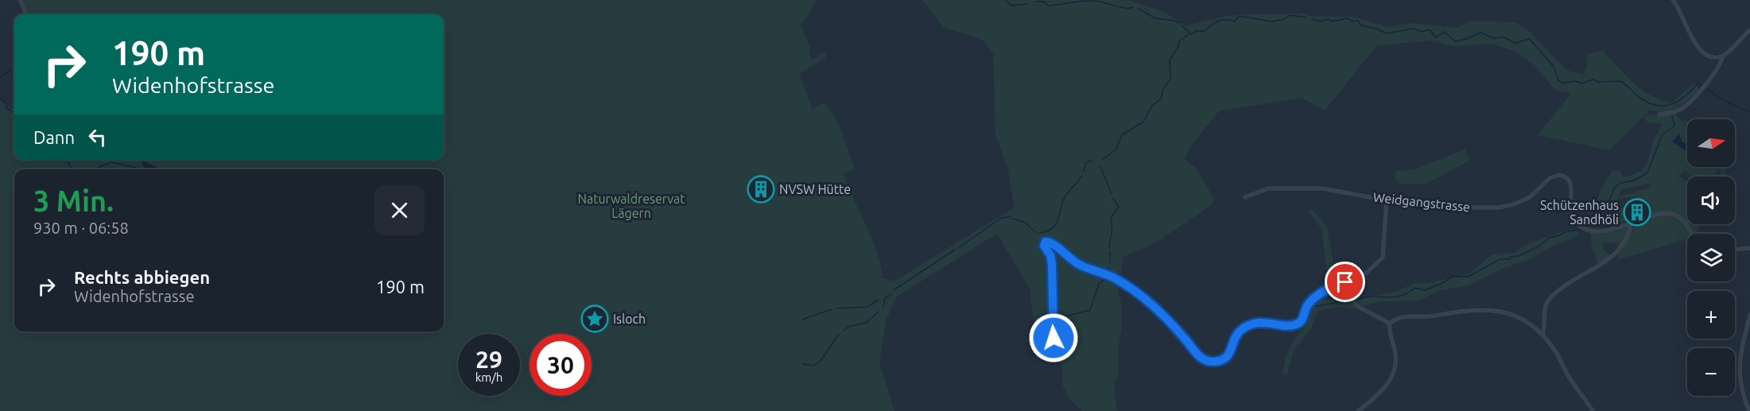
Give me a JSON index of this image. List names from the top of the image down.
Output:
{
  "streets": {
    "street": ["Weidgangstrasse"]
  },
  "parks": ["Naturwaldreservat Lägern"],
  "places": {
    "building": ["NVSW Hütte", "Schützenhaus Sandhöli"],
    "place": ["Isloch"]
  },
  "north": "right",
  "page": {
    "turn": ["190 m", "Widenhofstrasse"],
    "then": "Dann",
    "map_buttons": ["+", "−"],
    "heading": ["3 Min.", "930 m · 06:58"],
    "list": [
      {
        "name": "Rechts abbiegen",
        "note": "Widenhofstrasse",
        "value": "190 m"
      }
    ],
    "speed": "29 km/h",
    "limit": "30"
  }
}
